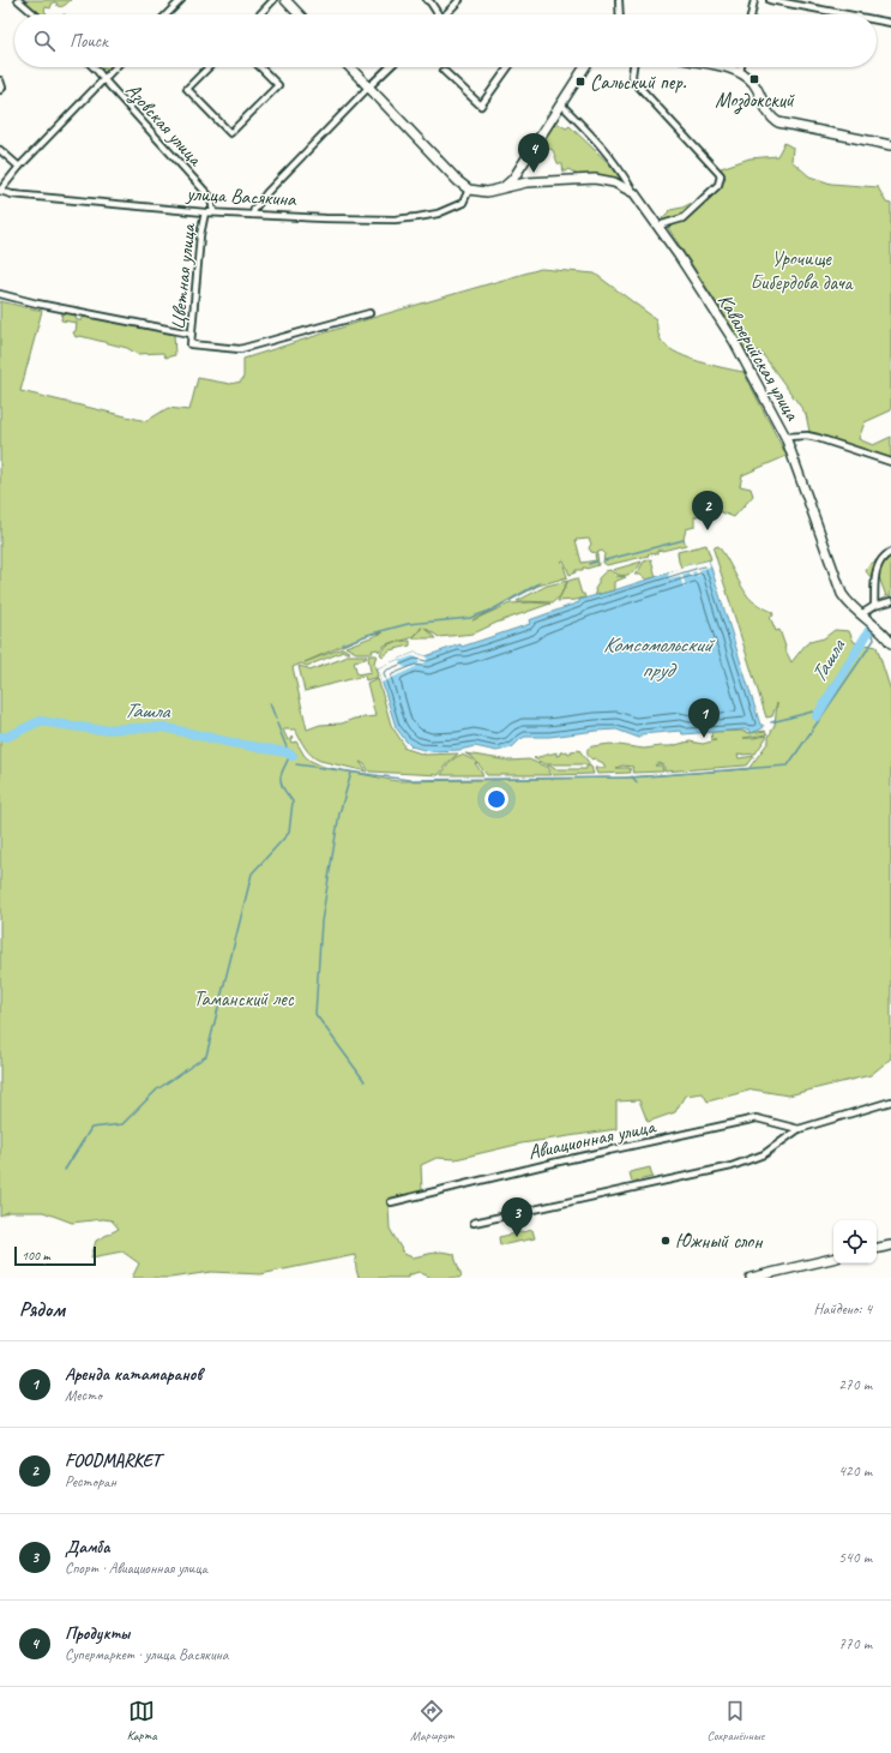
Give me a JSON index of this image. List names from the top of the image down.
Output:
{
  "streets": {
    "street": [
      "Азовская улица",
      "улица Васякина",
      "Цветная улица",
      "Кавалерийская улица",
      "Авиационная улица"
    ]
  },
  "crossings": [
    ["Азовская улица", "улица Васякина"],
    ["улица Васякина", "Цветная улица"]
  ],
  "water": ["Комсомольский пруд", "Ташла"],
  "parks": ["Урочище Бибердова дача", "Таманский лес"],
  "places": {
    "transit": ["Моздокский", "Сальский пер."],
    "other": ["Южный слон"]
  },
  "scale_bar": "100 m",
  "page": {
    "search": "Поиск",
    "pins": [
      "4",
      "2",
      "1",
      "3"
    ],
    "scale": "100 m",
    "heading": ["Рядом", "Найдено: 4"],
    "list": [
      {
        "mark": "1",
        "name": "Аренда катамаранов",
        "note": "Место",
        "value": "270 m"
      },
      {
        "mark": "2",
        "name": "FOODMARKET",
        "note": "Ресторан",
        "value": "420 m"
      },
      {
        "mark": "3",
        "name": "Дамба",
        "note": "Спорт · Авиационная улица",
        "value": "540 m"
      },
      {
        "mark": "4",
        "name": "Продукты",
        "note": "Супермаркет · улица Васякина",
        "value": "770 m"
      }
    ],
    "nav": ["Карта", "Маршрут", "Сохранённые"]
  }
}
